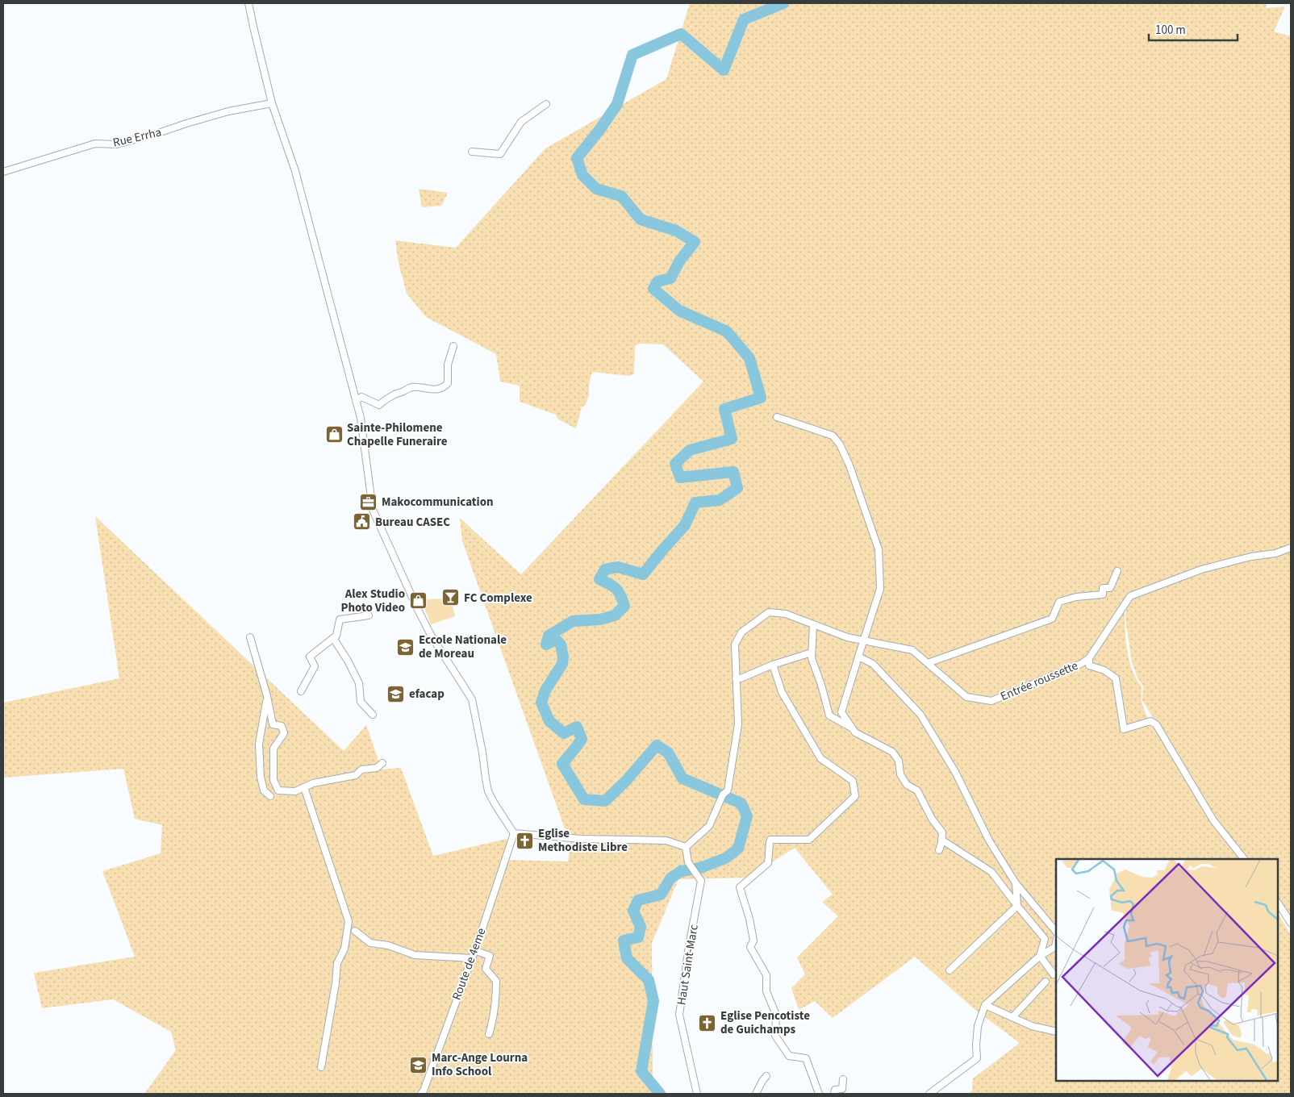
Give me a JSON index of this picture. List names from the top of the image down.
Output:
{
  "streets": {
    "street": [
      "Rue Errha",
      "Entrée roussette",
      "Route de 4eme",
      "Haut Saint-Marc"
    ]
  },
  "crossings": [
    ["Entrée roussette", "Haut Saint-Marc"]
  ],
  "places": {
    "shop": ["Sainte-Philomene Chapelle Funeraire", "Alex Studio Photo Video"],
    "office": ["Makocommunication"],
    "public building": ["Bureau CASEC"],
    "bar": ["FC Complexe"],
    "school or university": ["Eccole Nationale de Moreau", "efacap", "Marc-Ange Lourna Info School"],
    "church": ["Eglise Methodiste Libre", "Eglise Pencotiste de Guichamps"]
  },
  "scale_bar": "100 m"
}
